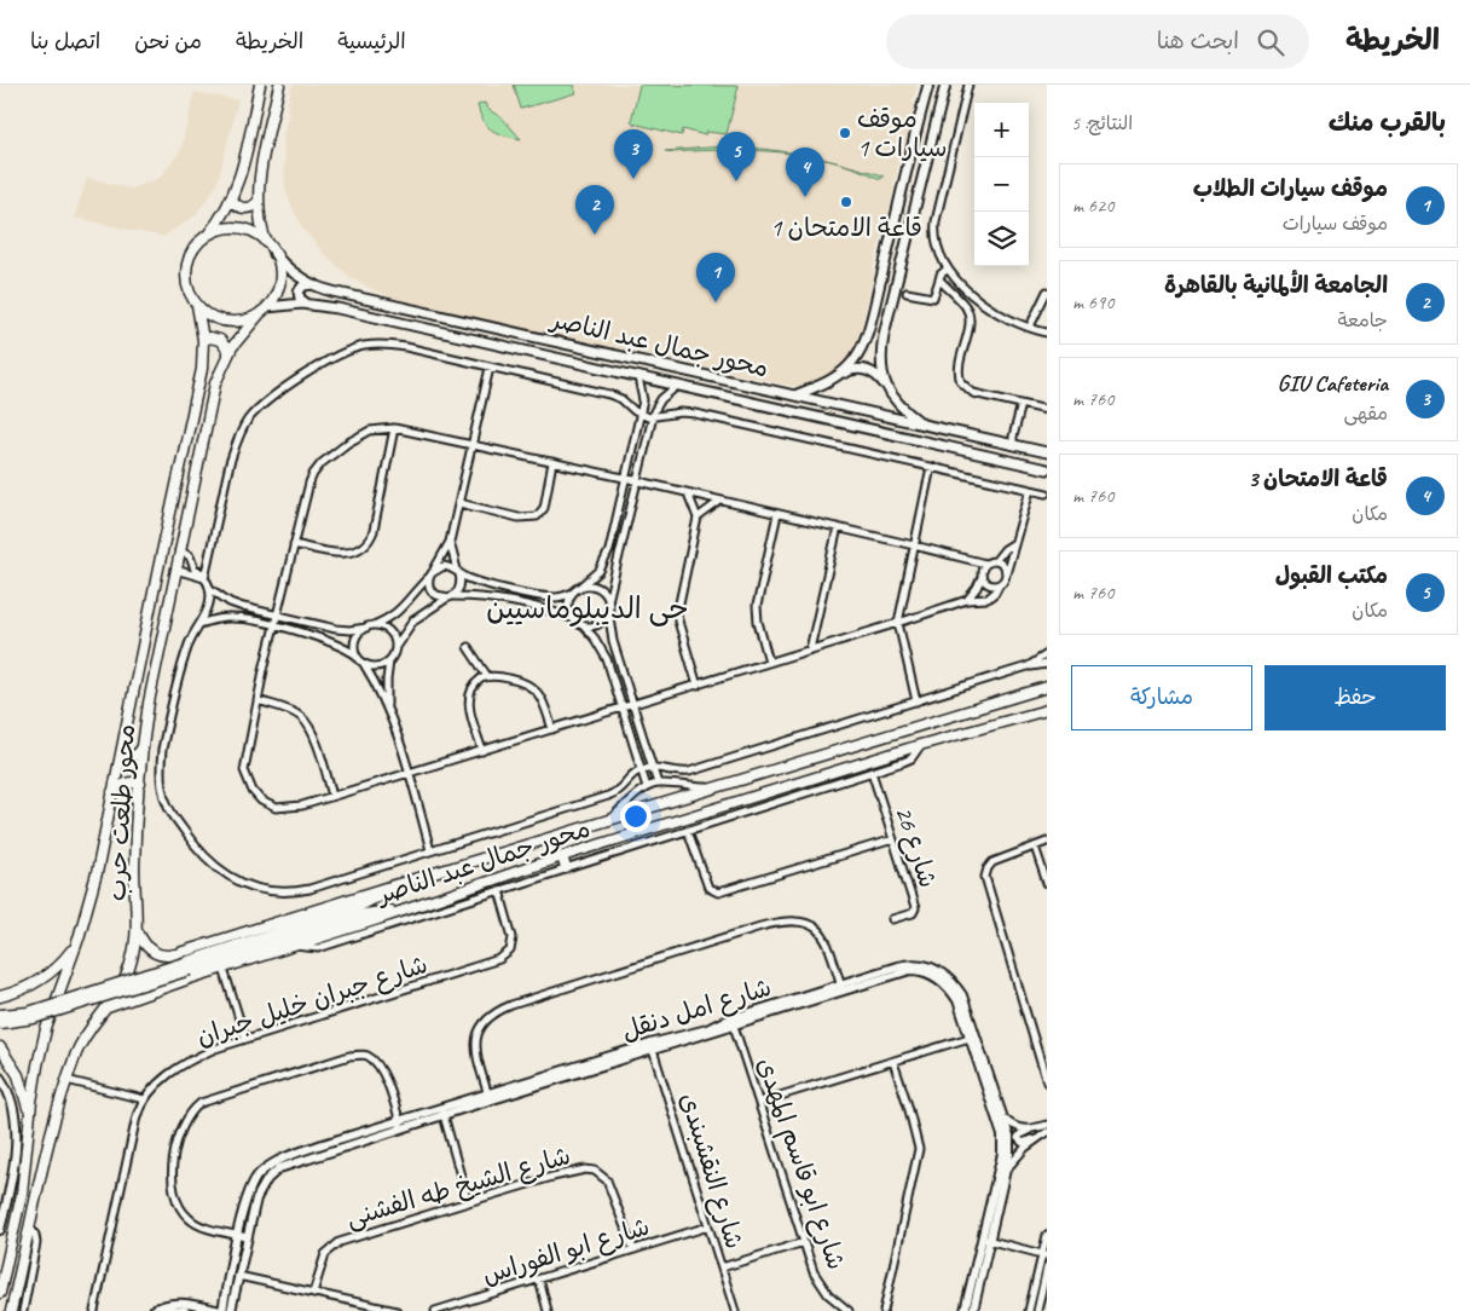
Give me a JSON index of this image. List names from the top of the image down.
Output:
{
  "streets": {
    "main road": ["محور جمال عبد الناصر", "محور طلعت حرب"],
    "street": [
      "شارع 26",
      "شارع جبران خليل جبران",
      "شارع امل دنقل",
      "شارع ابو قاسم المهدى",
      "شارع النقشبندى",
      "شارع الشيخ طه الفشنى",
      "شارع ابو الفوراس"
    ]
  },
  "crossings": [
    ["محور جمال عبد الناصر", "محور طلعت حرب"],
    ["شارع امل دنقل", "شارع ابو قاسم المهدى"],
    ["شارع امل دنقل", "شارع النقشبندى"],
    ["شارع النقشبندى", "شارع ابو الفوراس"],
    ["شارع الشيخ طه الفشنى", "شارع ابو الفوراس"]
  ],
  "districts": ["حى الديبلوماسيين"],
  "places": ["موقف سيارات 1", "قاعة الامتحان 1"],
  "page": {
    "header": "الخريطة",
    "search": "ابحث هنا",
    "nav": [
      "الرئيسية",
      "الخريطة",
      "من نحن",
      "اتصل بنا"
    ],
    "heading": ["بالقرب منك", "النتائج: 5"],
    "map_buttons": ["+", "−"],
    "pins": [
      "3",
      "5",
      "4",
      "2",
      "1"
    ],
    "list": [
      {
        "mark": "1",
        "name": "موقف سيارات الطلاب",
        "note": "موقف سيارات",
        "value": "620 m"
      },
      {
        "mark": "2",
        "name": "الجامعة الألمانية بالقاهرة",
        "note": "جامعة",
        "value": "690 m"
      },
      {
        "mark": "3",
        "name": "GIU Cafeteria",
        "note": "مقهى",
        "value": "760 m"
      },
      {
        "mark": "4",
        "name": "قاعة الامتحان 3",
        "note": "مكان",
        "value": "760 m"
      },
      {
        "mark": "5",
        "name": "مكتب القبول",
        "note": "مكان",
        "value": "760 m"
      }
    ],
    "buttons": ["حفظ", "مشاركة"]
  }
}
